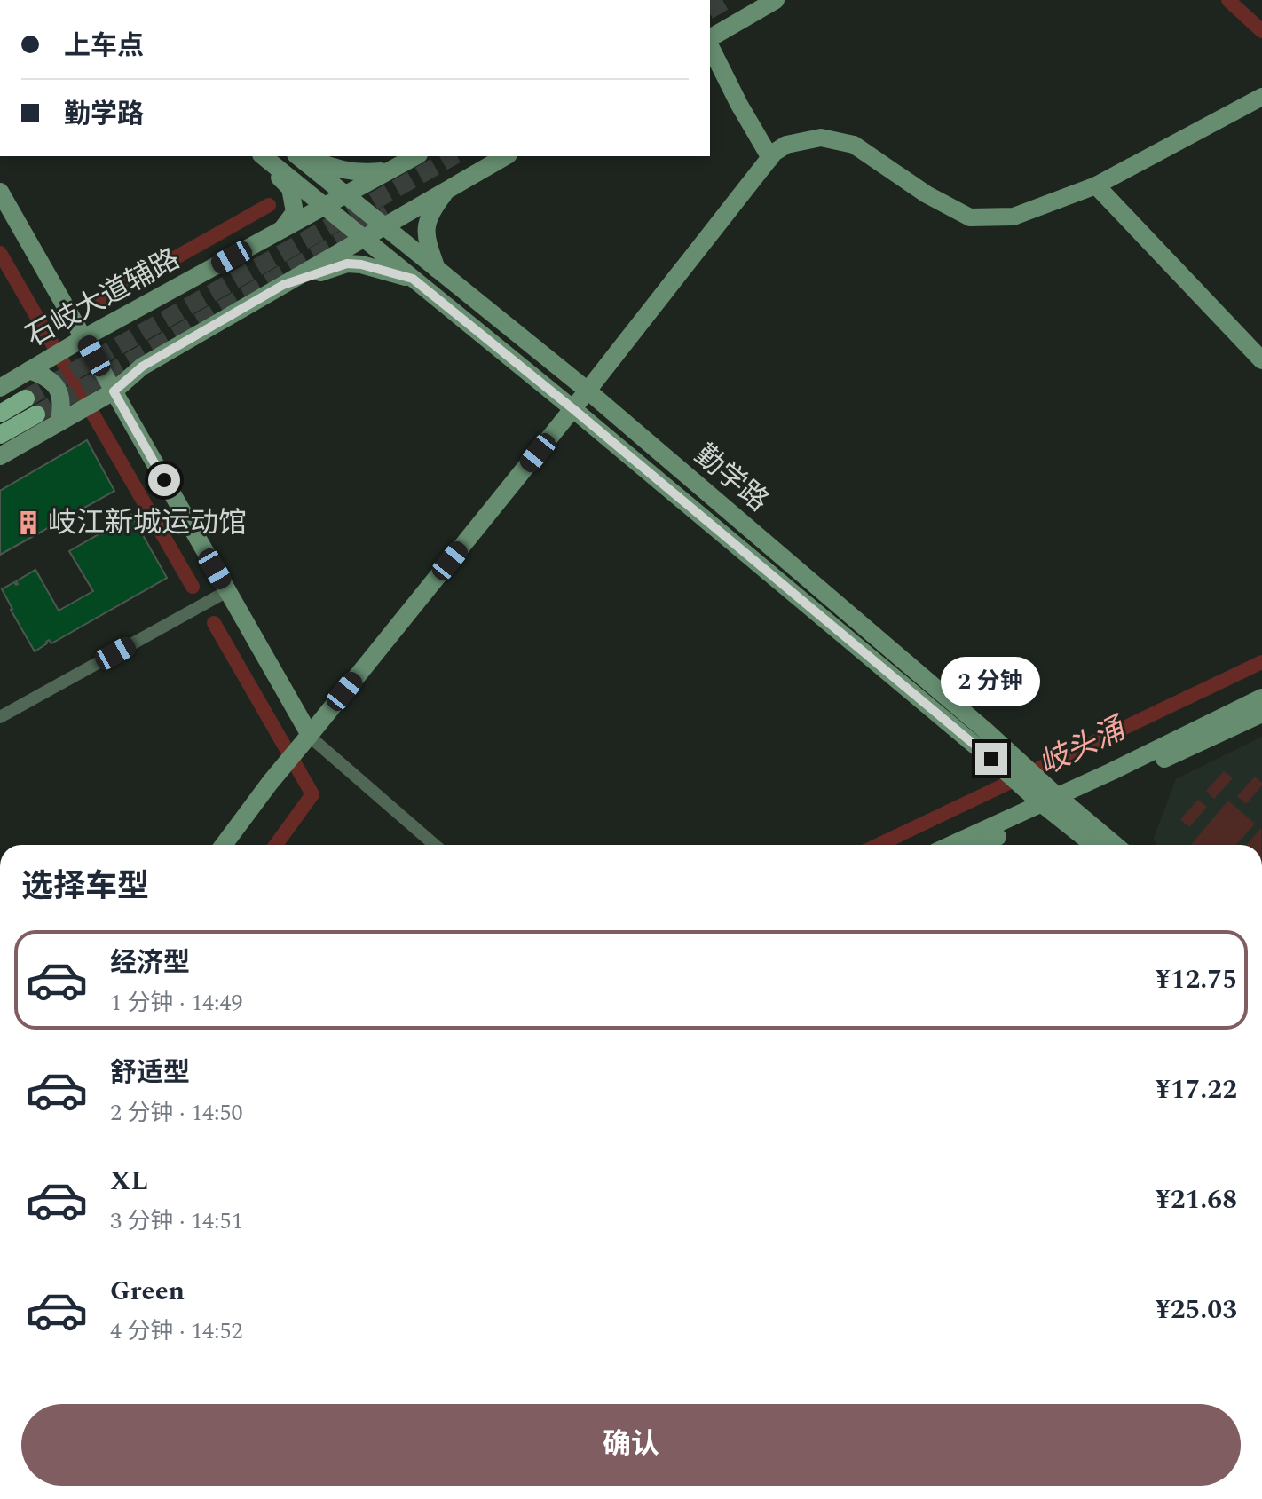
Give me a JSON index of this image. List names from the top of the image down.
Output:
{
  "streets": {
    "main road": ["石岐大道辅路", "勤学路"]
  },
  "crossings": [
    ["石岐大道辅路", "勤学路"]
  ],
  "water": ["岐头涌"],
  "places": {
    "building": ["岐江新城运动馆"]
  },
  "page": {
    "banner": ["上车点", "勤学路"],
    "bubble": "2 分钟",
    "heading": "选择车型",
    "list": [
      {
        "name": "经济型",
        "note": "1 分钟 · 14:49",
        "value": "¥12.75"
      },
      {
        "name": "舒适型",
        "note": "2 分钟 · 14:50",
        "value": "¥17.22"
      },
      {
        "name": "XL",
        "note": "3 分钟 · 14:51",
        "value": "¥21.68"
      },
      {
        "name": "Green",
        "note": "4 分钟 · 14:52",
        "value": "¥25.03"
      }
    ],
    "buttons": "确认"
  }
}
